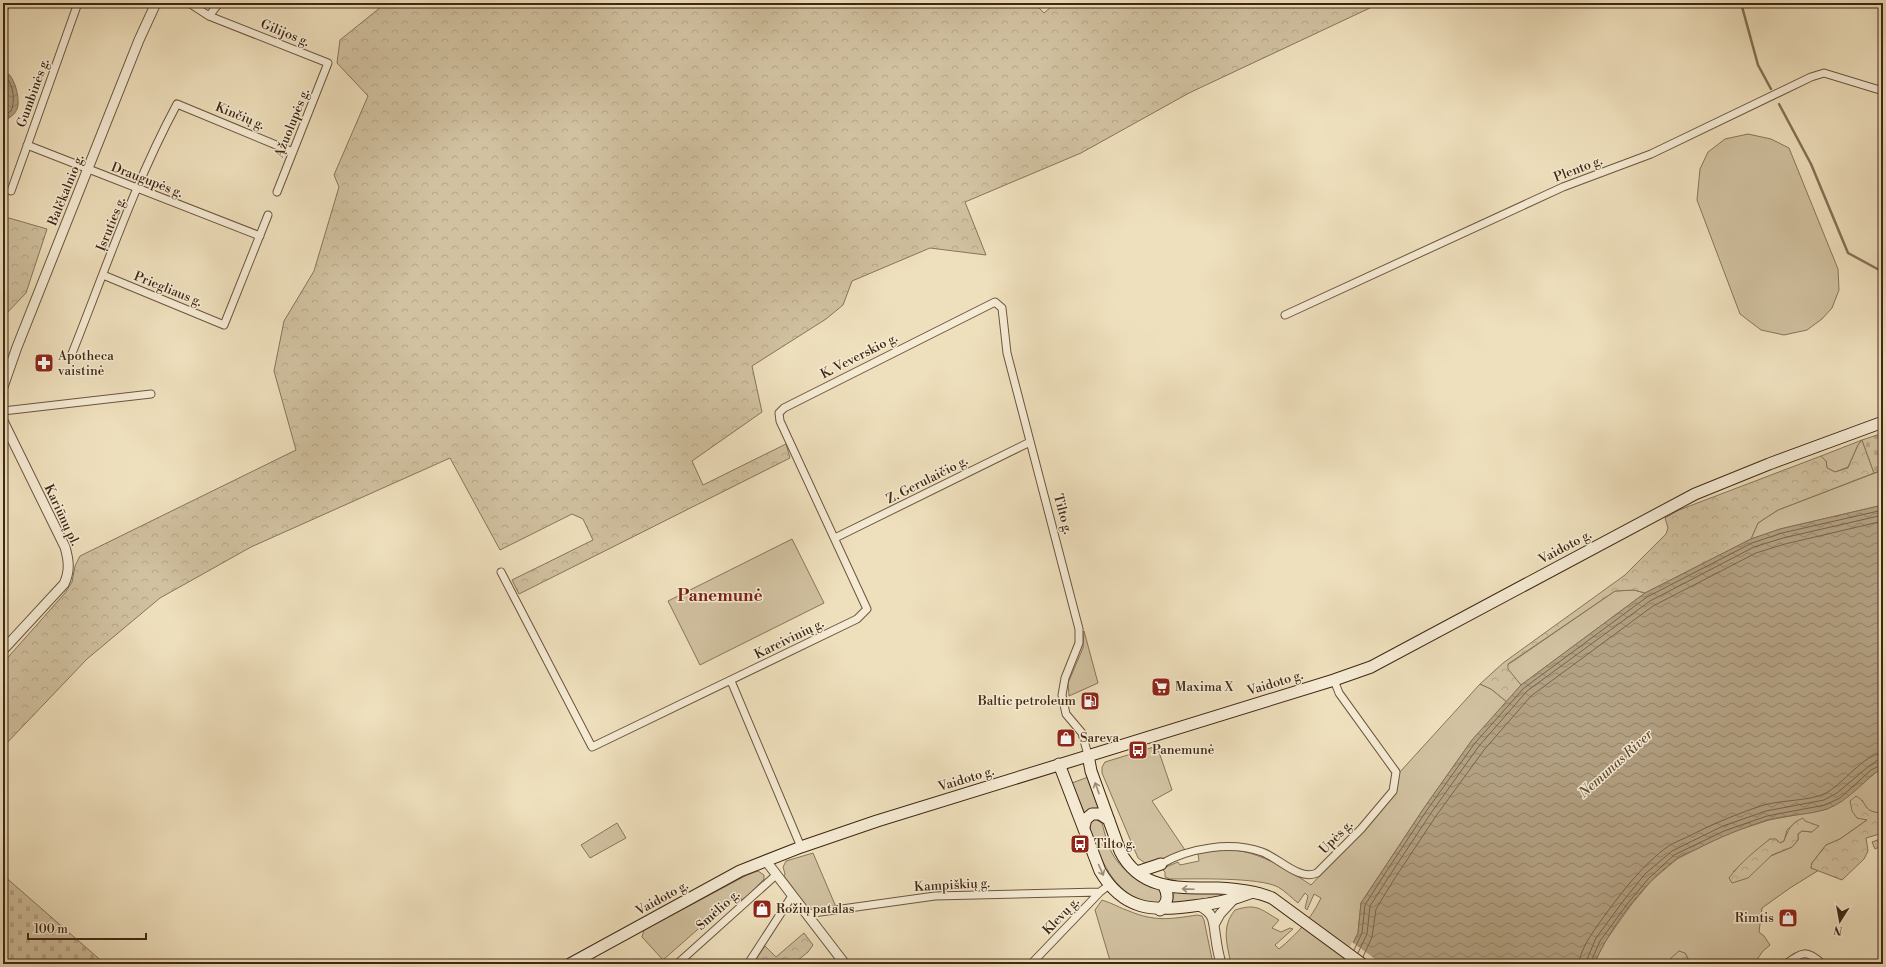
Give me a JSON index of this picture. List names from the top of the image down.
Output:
{
  "streets": {
    "main road": ["Tilto g.", "Vaidoto g."],
    "street": [
      "Gilijos g.",
      "Gumbinės g.",
      "Kinčių g.",
      "Ąžuolupės g.",
      "Plento g.",
      "Draugupės g.",
      "Balčkalnio g.",
      "Įsruties g.",
      "Priegliaus g.",
      "K. Veverskio g.",
      "Z. Gerulaičio g.",
      "Kariūnų pl.",
      "Kareivinių g.",
      "Upės g.",
      "Kampiškių g.",
      "Smėlio g.",
      "Klevų g."
    ]
  },
  "crossings": [
    ["Gilijos g.", "Ąžuolupės g."],
    ["Gumbinės g.", "Draugupės g."],
    ["Kinčių g.", "Ąžuolupės g."],
    ["Kinčių g.", "Įsruties g."],
    ["Draugupės g.", "Balčkalnio g."],
    ["Draugupės g.", "Įsruties g."],
    ["Draugupės g.", "Priegliaus g."],
    ["Įsruties g.", "Priegliaus g."],
    ["K. Veverskio g.", "Tilto g."],
    ["K. Veverskio g.", "Kareivinių g."],
    ["Z. Gerulaičio g.", "Tilto g."],
    ["Z. Gerulaičio g.", "Kareivinių g."],
    ["Tilto g.", "Vaidoto g."],
    ["Vaidoto g.", "Upės g."],
    ["Kampiškių g.", "Klevų g."]
  ],
  "districts": ["Panemunė"],
  "water": ["Nemunas River"],
  "places": {
    "pharmacy": ["Apotheca vaistinė"],
    "supermarket": ["Maxima X"],
    "fuel station": ["Baltic petroleum"],
    "shop": ["Sareva", "Rožių patalas", "Rimtis"],
    "bus stop": ["Panemunė", "Tilto g."]
  },
  "scale_bar": "100 m",
  "north": "bottom"
}
